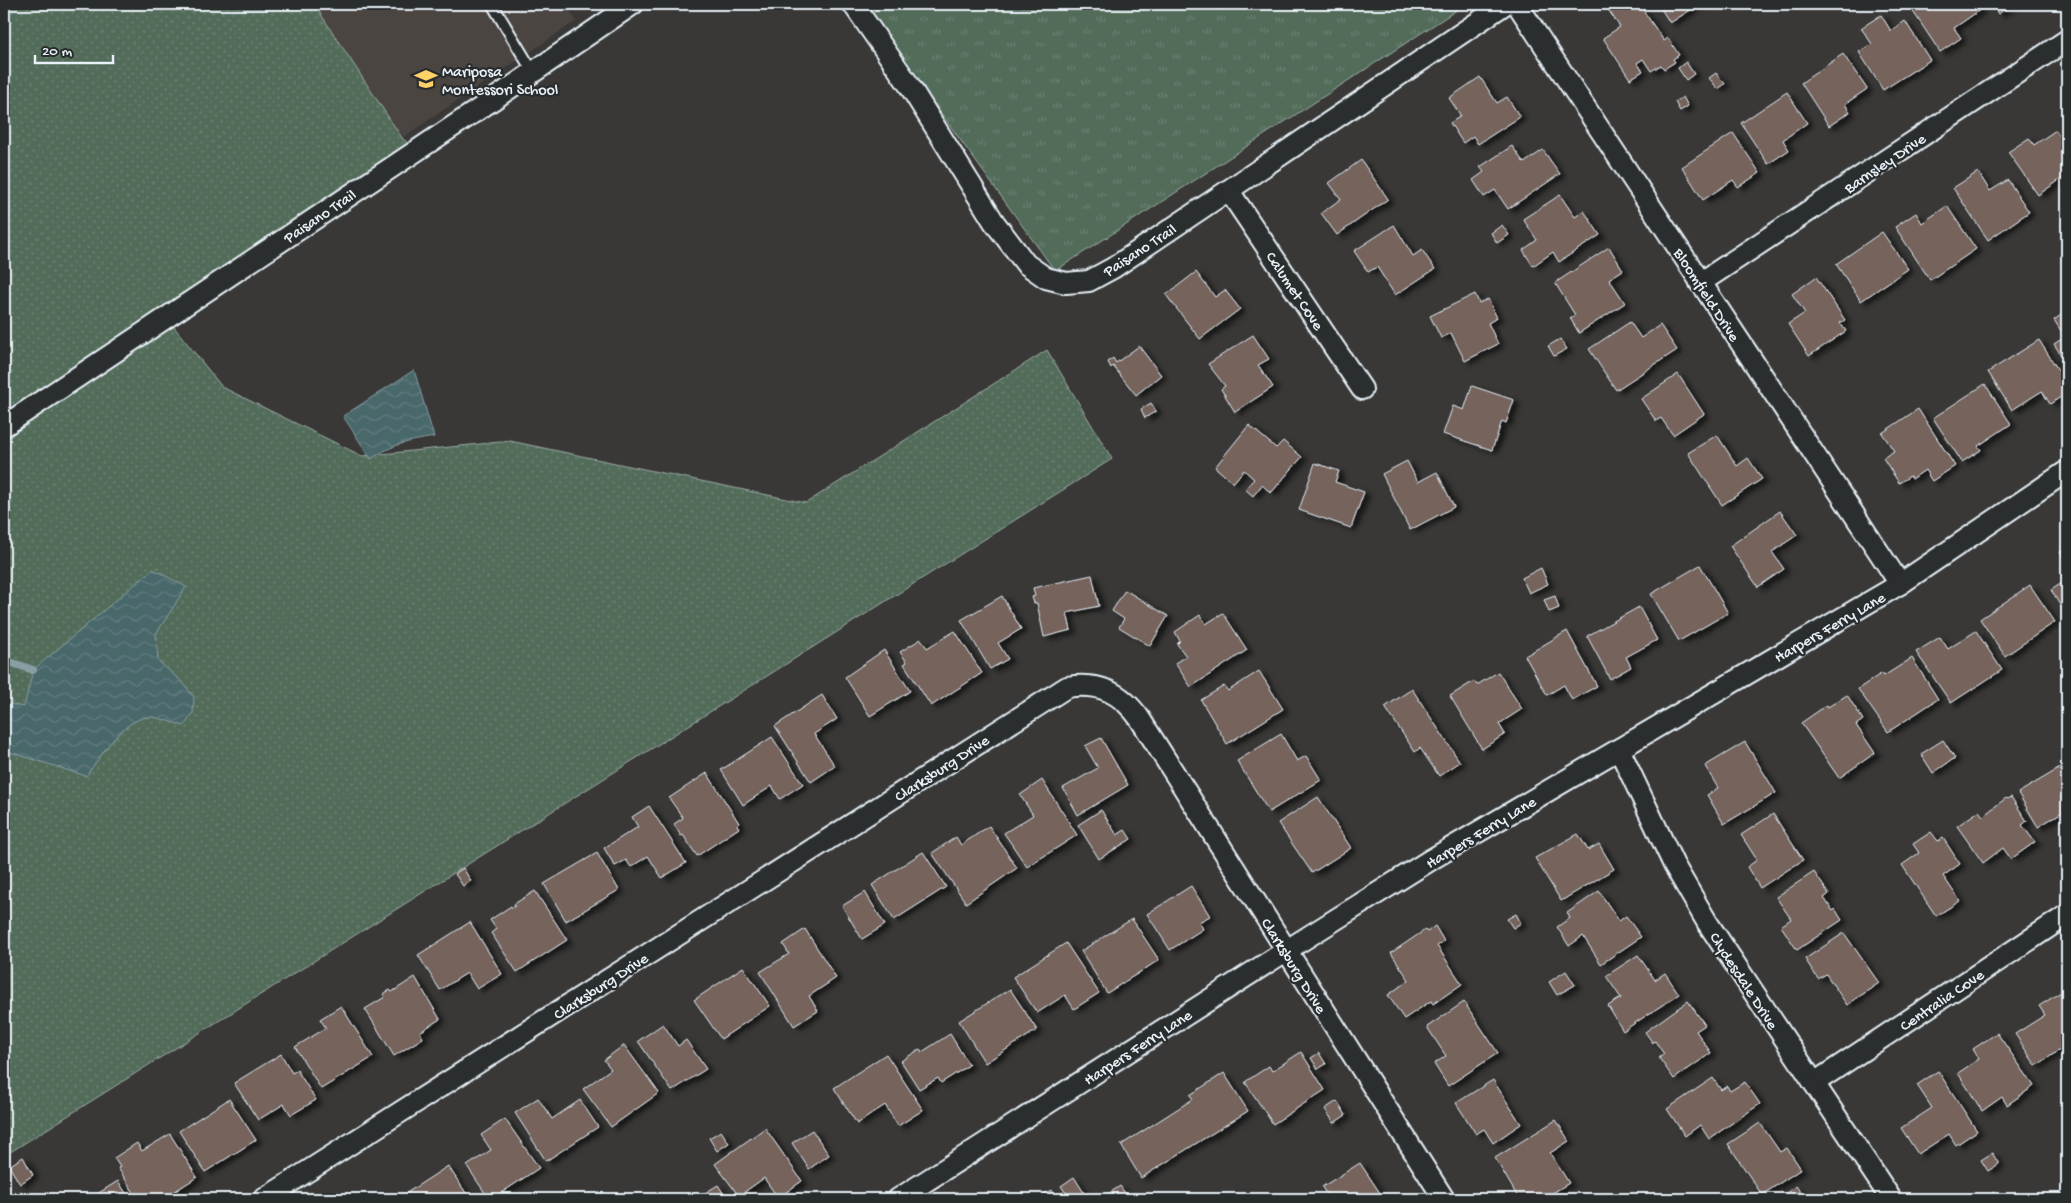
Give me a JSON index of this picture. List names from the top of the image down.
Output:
{
  "streets": {
    "street": [
      "Barnsley Drive",
      "Paisano Trail",
      "Calumet Cove",
      "Bloomfield Drive",
      "Harpers Ferry Lane",
      "Clarksburg Drive",
      "Clydesdale Drive",
      "Centralia Cove"
    ]
  },
  "crossings": [
    ["Barnsley Drive", "Bloomfield Drive"],
    ["Paisano Trail", "Calumet Cove"],
    ["Bloomfield Drive", "Harpers Ferry Lane"],
    ["Harpers Ferry Lane", "Clarksburg Drive"],
    ["Harpers Ferry Lane", "Clydesdale Drive"],
    ["Clydesdale Drive", "Centralia Cove"]
  ],
  "places": {
    "school or university": ["Mariposa Montessori School"]
  },
  "scale_bar": "20 m"
}
